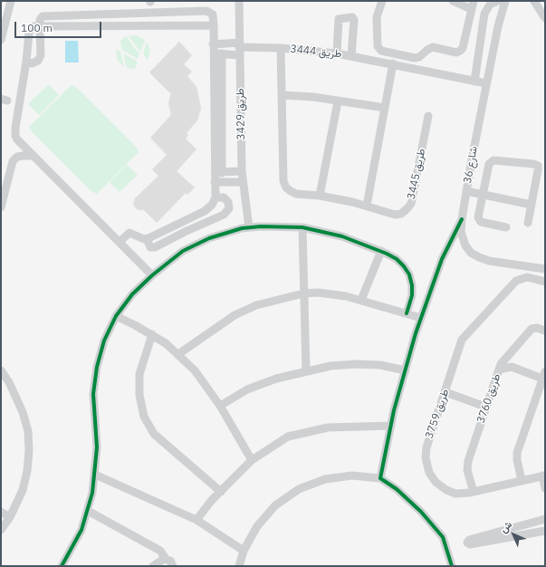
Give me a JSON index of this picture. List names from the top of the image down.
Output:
{
  "streets": {
    "street": [
      "طريق 3444",
      "طريق 3429",
      "شارع 36",
      "طريق 3445",
      "طريق 3760",
      "طريق 3759"
    ]
  },
  "crossings": [
    ["طريق 3444", "طريق 3429"],
    ["طريق 3444", "شارع 36"],
    ["طريق 3760", "طريق 3759"]
  ],
  "scale_bar": "100 m",
  "north": "top left"
}
